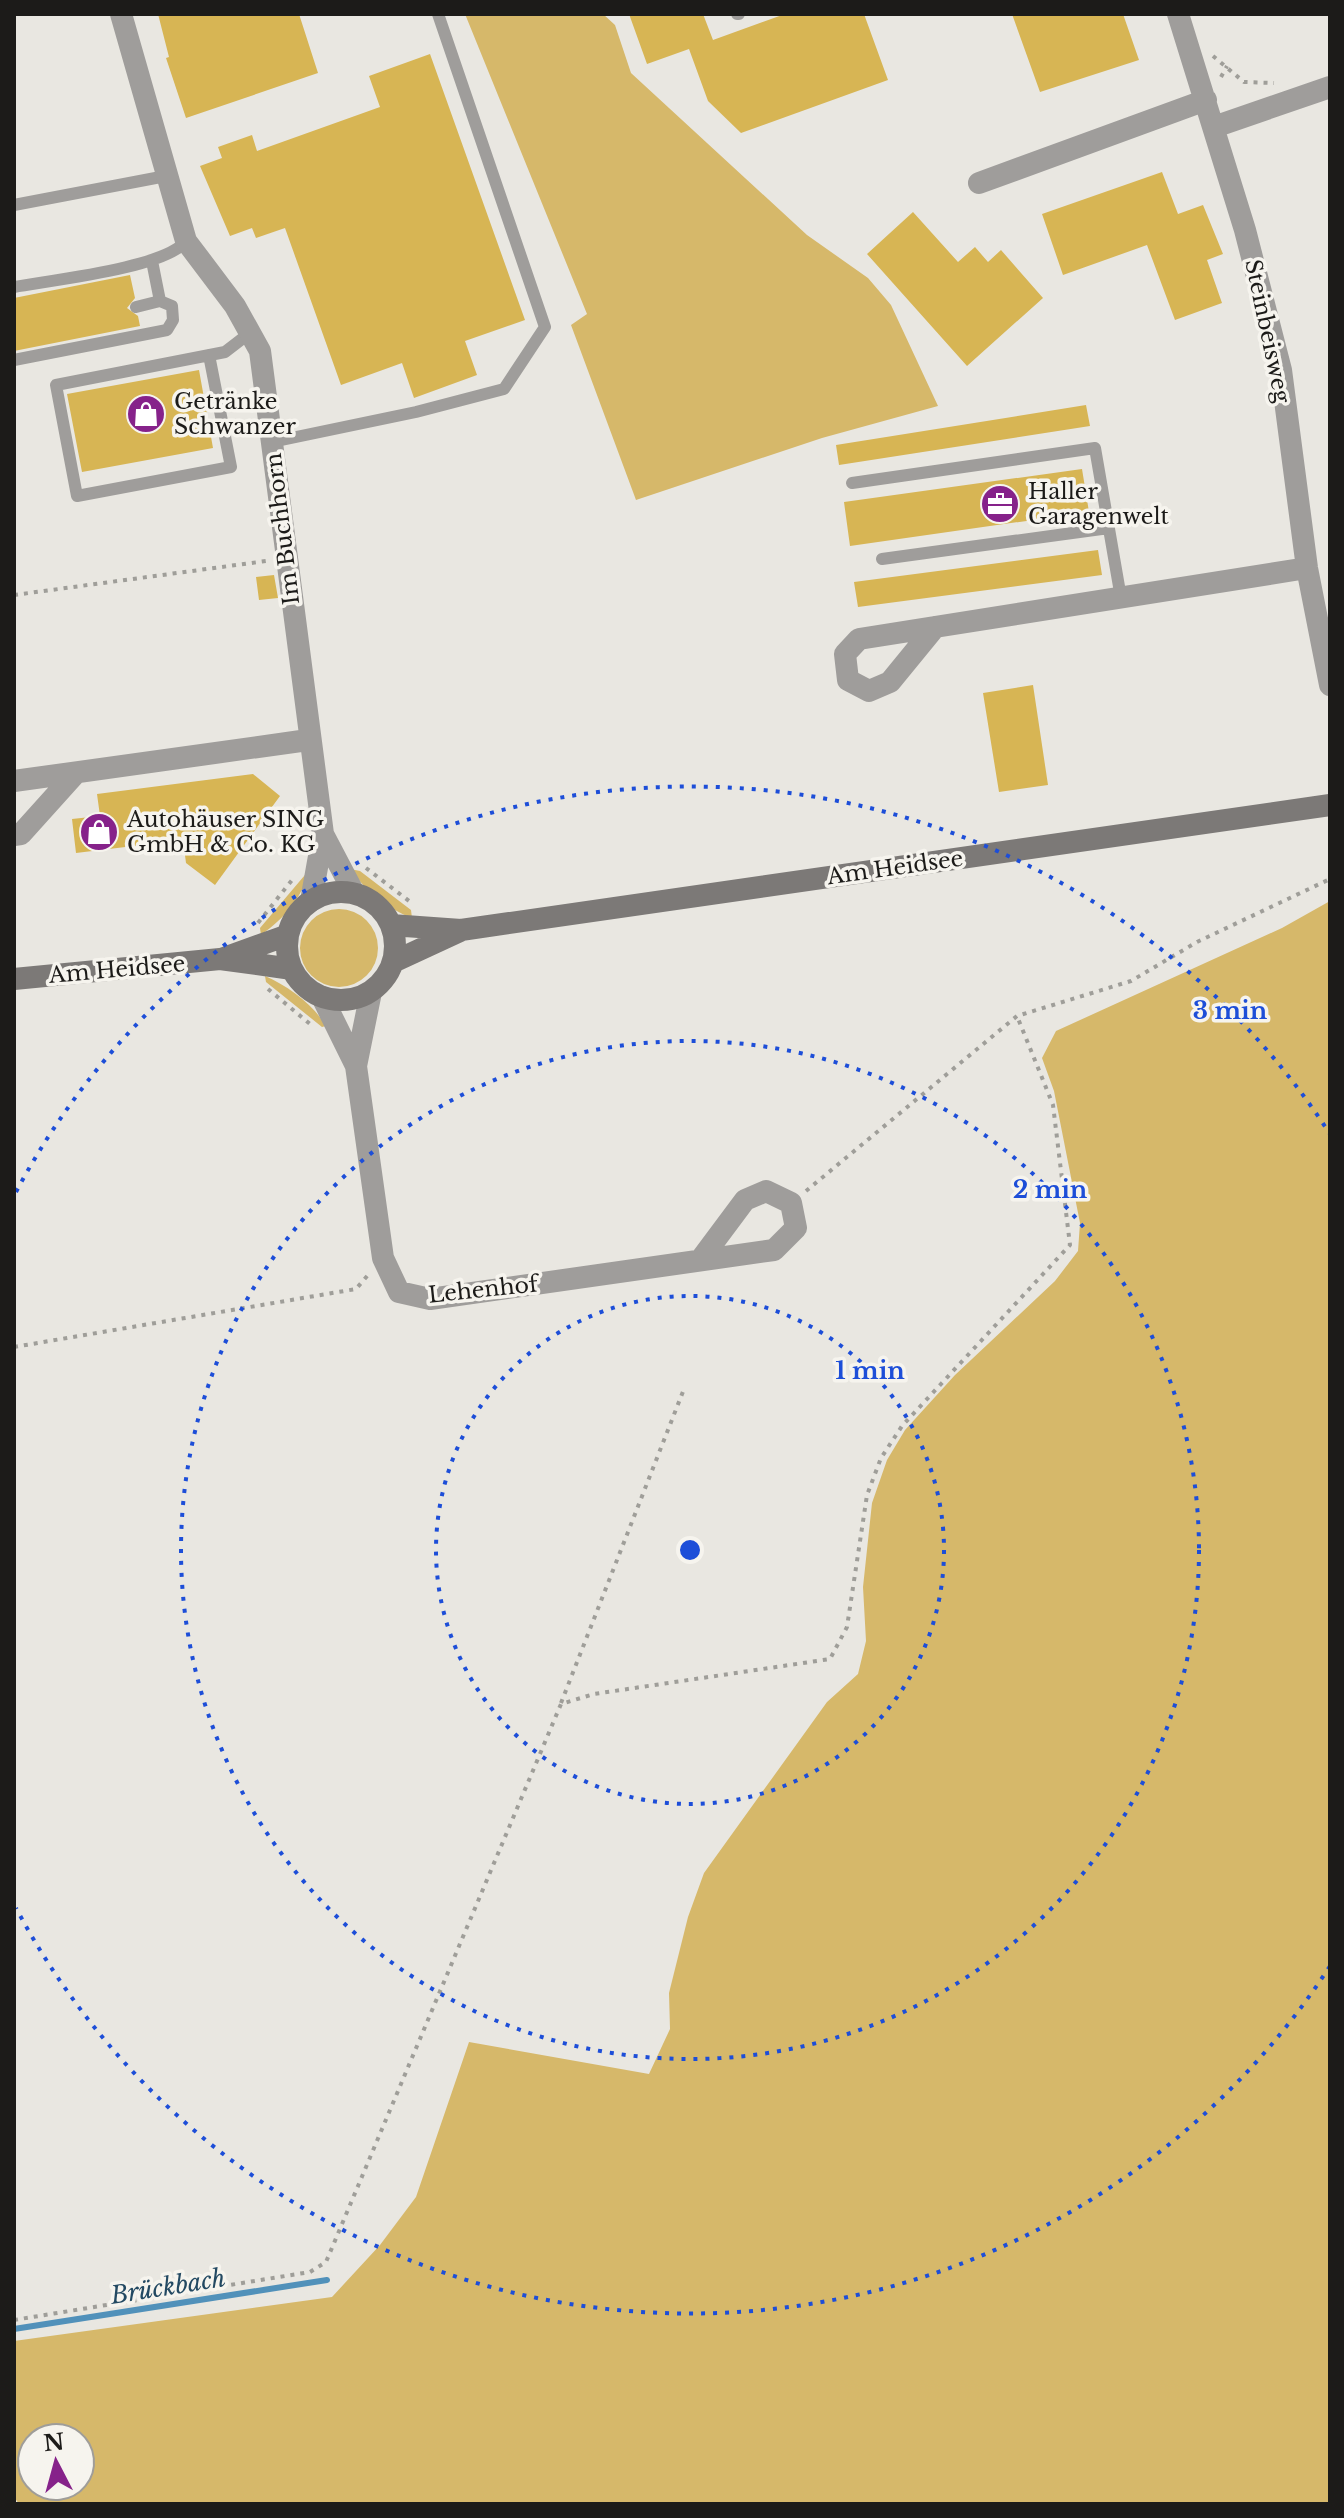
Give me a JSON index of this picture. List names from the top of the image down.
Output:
{
  "streets": {
    "main road": ["Am Heidsee"],
    "street": ["Steinbeisweg", "Im Buchhorn", "Lehenhof"]
  },
  "crossings": [
    ["Im Buchhorn", "Am Heidsee"],
    ["Im Buchhorn", "Lehenhof"],
    ["Am Heidsee", "Lehenhof"]
  ],
  "water": ["Brückbach"],
  "places": {
    "shop": ["Getränke Schwanzer", "Autohäuser SING GmbH & Co. KG"],
    "office": ["Haller Garagenwelt"]
  },
  "north": "top",
  "rings": ["3 min", "2 min", "1 min"]
}
